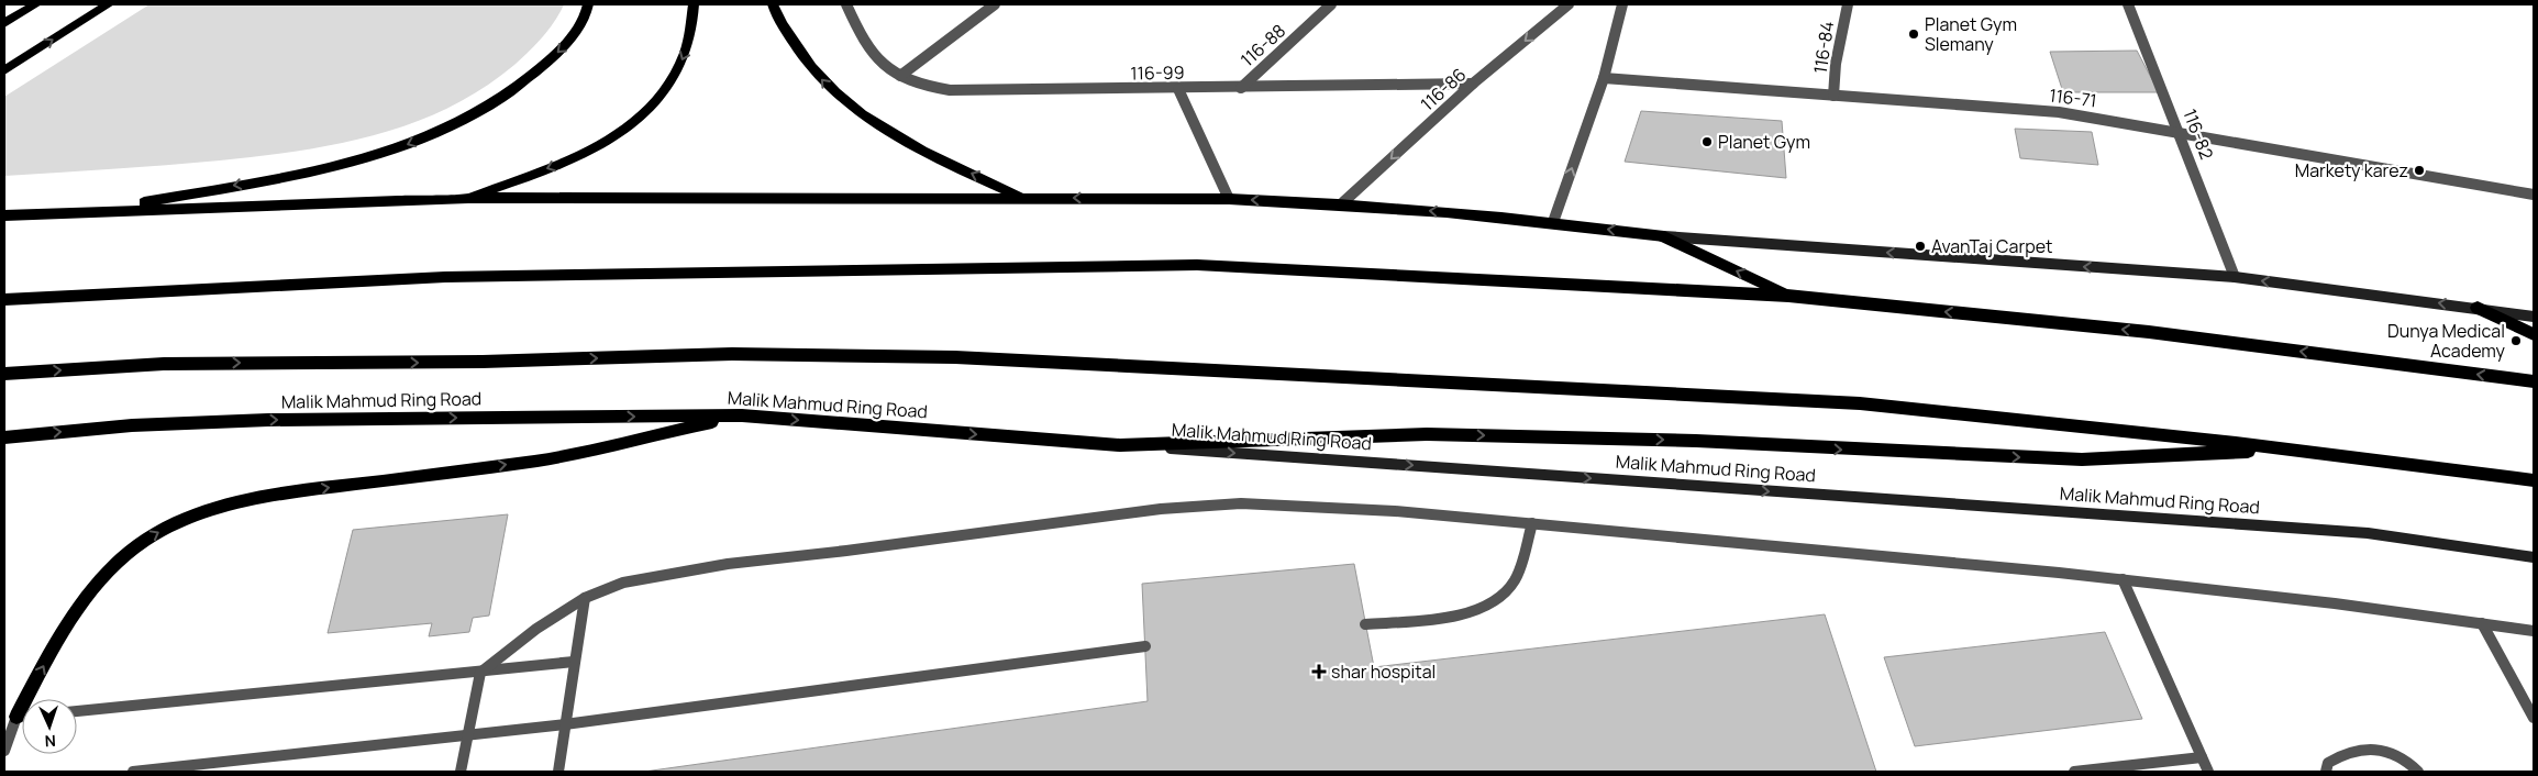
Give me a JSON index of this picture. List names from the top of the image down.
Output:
{
  "streets": {
    "highway": ["Malik Mahmud Ring Road"],
    "street": [
      "116-88",
      "116-84",
      "116-99",
      "116-86",
      "116-71",
      "116-82"
    ]
  },
  "crossings": [
    ["116-88", "116-99"],
    ["116-84", "116-71"],
    ["116-99", "116-86"],
    ["116-71", "116-82"]
  ],
  "one_way": ["116-86"],
  "places": {
    "other": [
      "Planet Gym Slemany",
      "Planet Gym",
      "Markety karez",
      "AvanTaj Carpet",
      "Dunya Medical Academy"
    ],
    "health": ["shar hospital"]
  },
  "north": "bottom"
}
